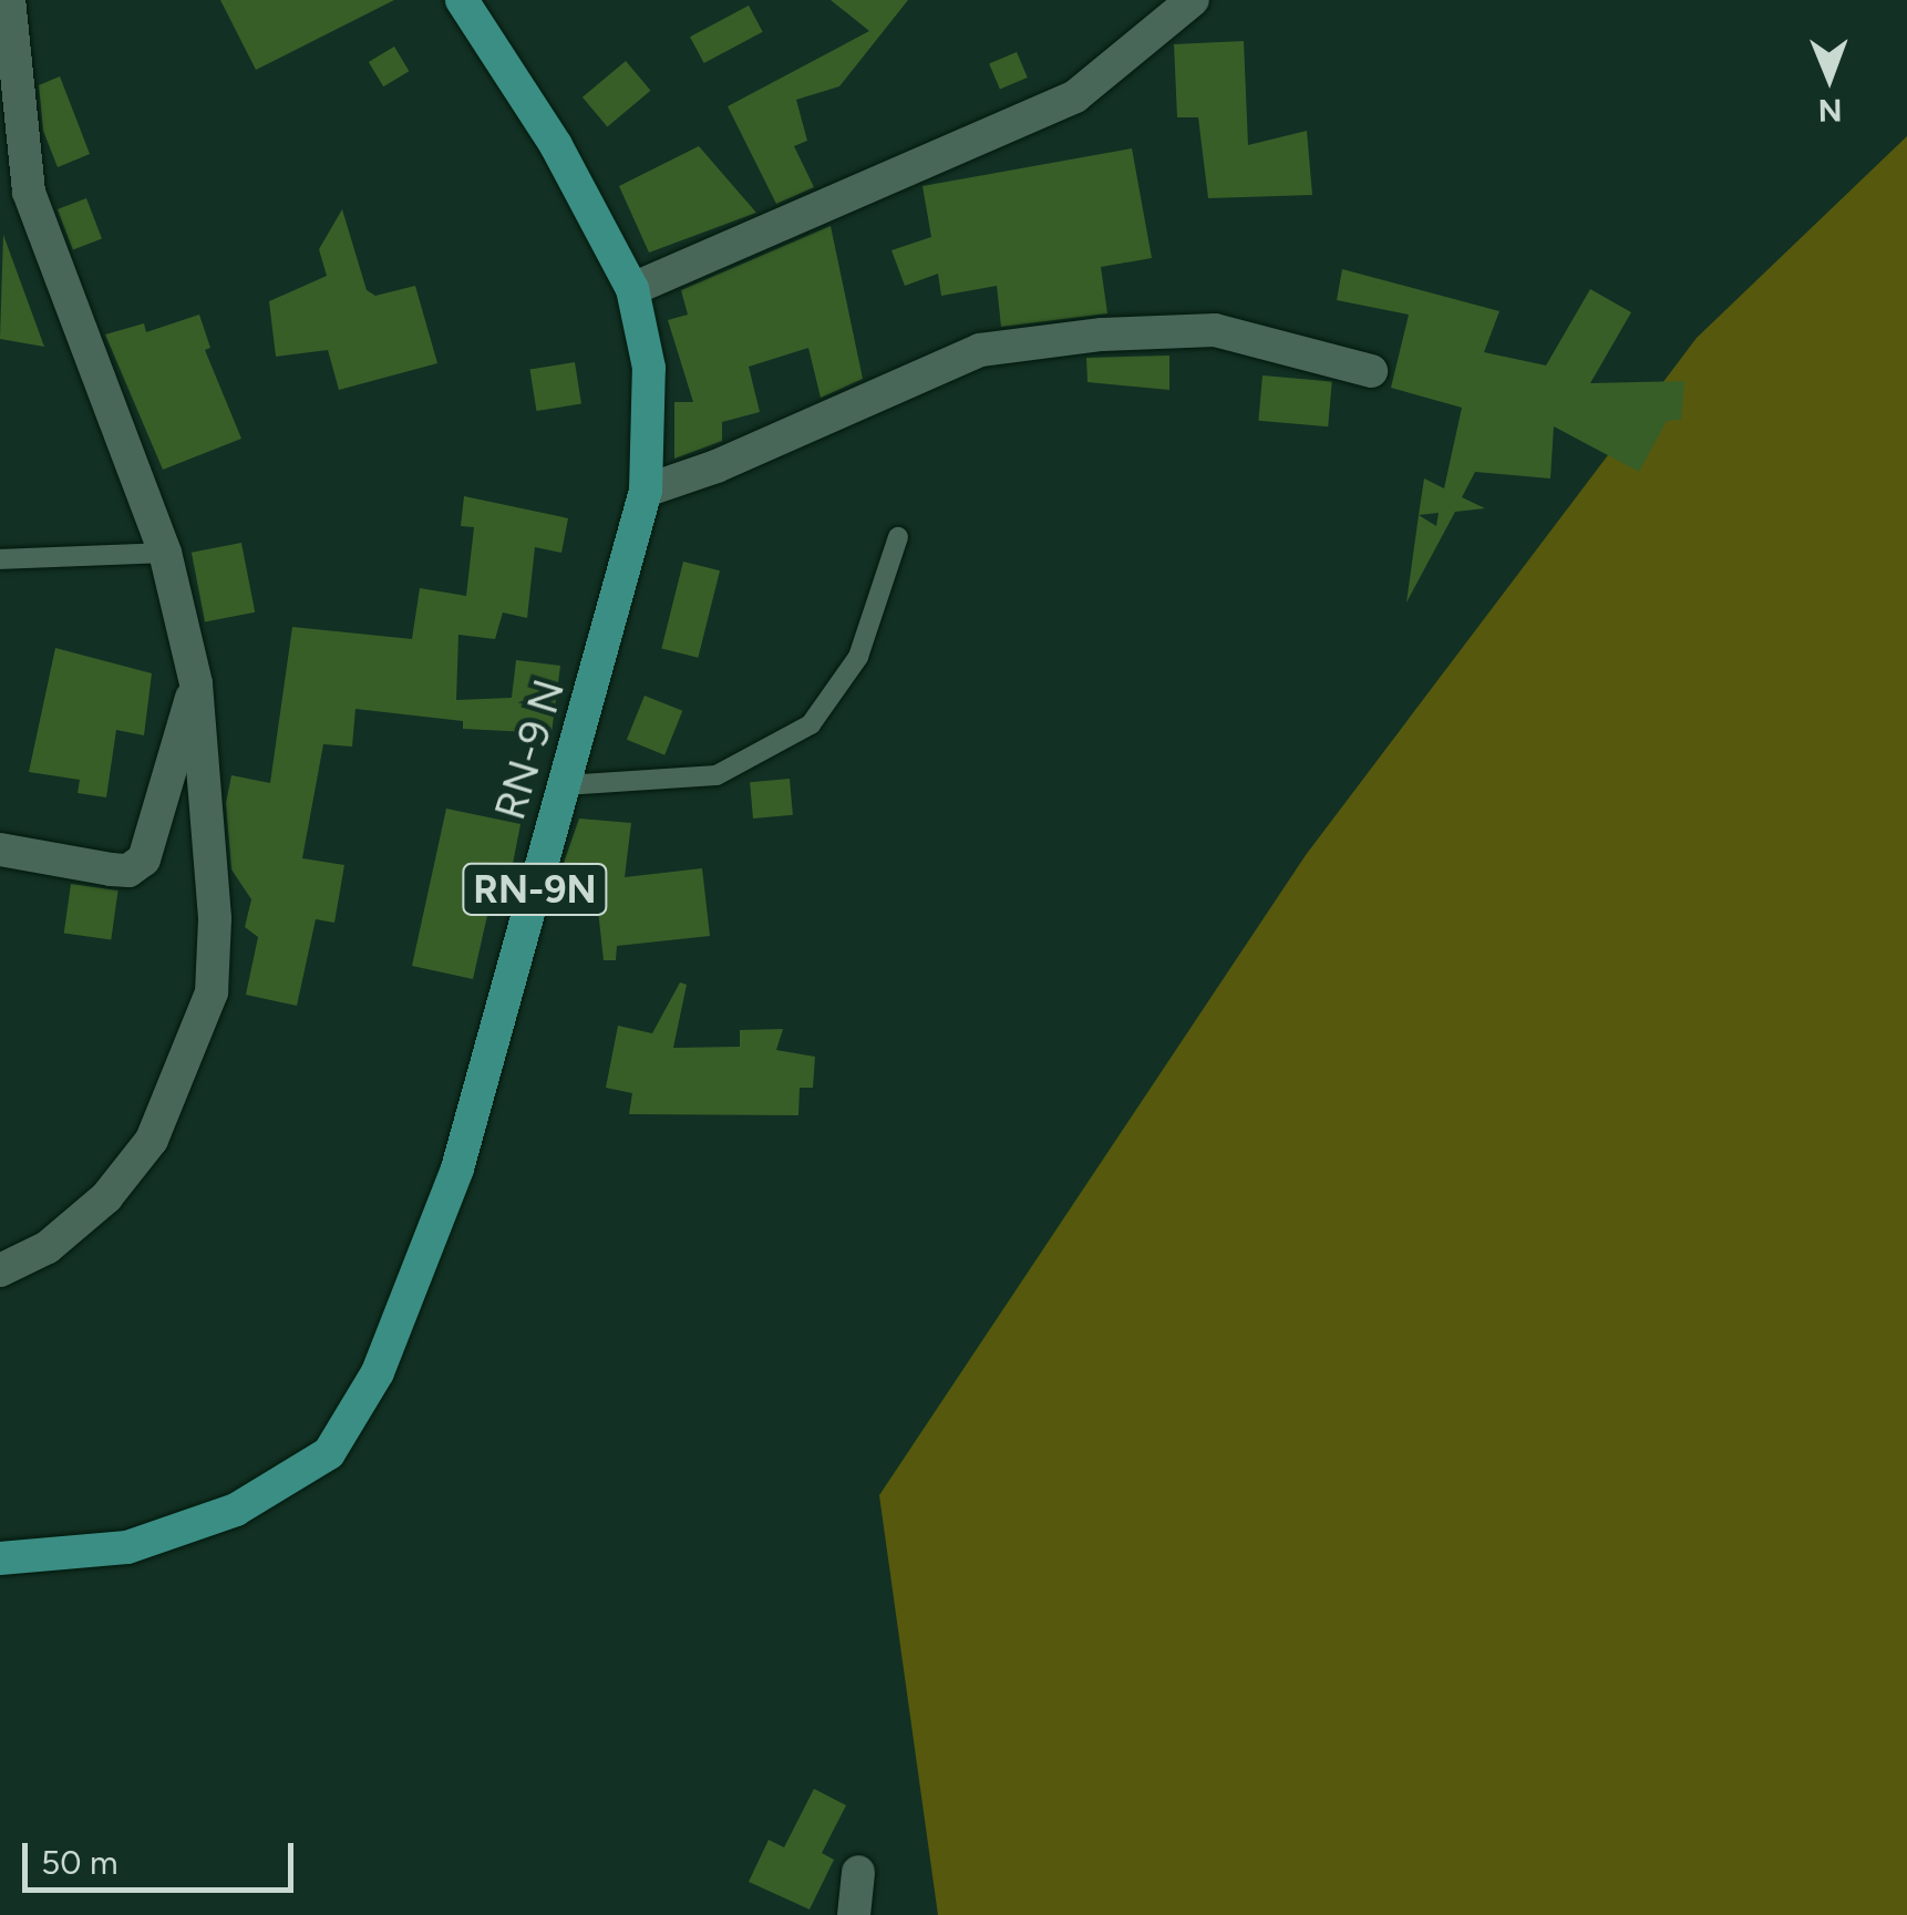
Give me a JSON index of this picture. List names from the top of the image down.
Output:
{
  "streets": {
    "main road": ["RN-9 N", "RN-9N"]
  },
  "scale_bar": "50 m",
  "north": "bottom"
}
